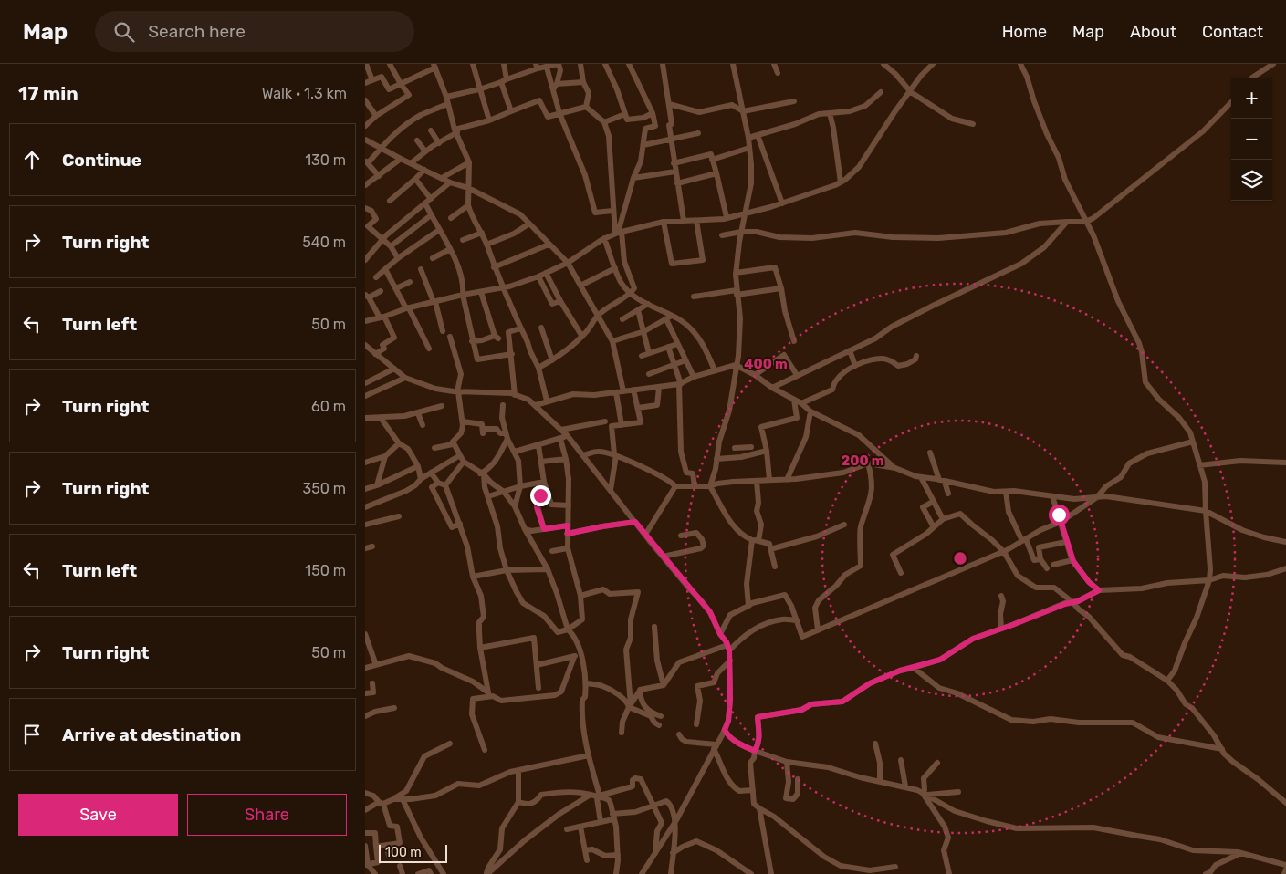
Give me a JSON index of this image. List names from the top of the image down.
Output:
{
  "scale_bar": "100 m",
  "page": {
    "header": "Map",
    "search": "Search here",
    "nav": [
      "Home",
      "Map",
      "About",
      "Contact"
    ],
    "heading": ["17 min", "Walk · 1.3 km"],
    "map_buttons": ["+", "−"],
    "list": [
      ["Continue", "130 m"],
      ["Turn right", "540 m"],
      ["Turn left", "50 m"],
      ["Turn right", "60 m"],
      ["Turn right", "350 m"],
      ["Turn left", "150 m"],
      ["Turn right", "50 m"],
      "Arrive at destination"
    ],
    "buttons": ["Save", "Share"],
    "scale": "100 m"
  },
  "rings": ["400 m", "200 m"]
}
